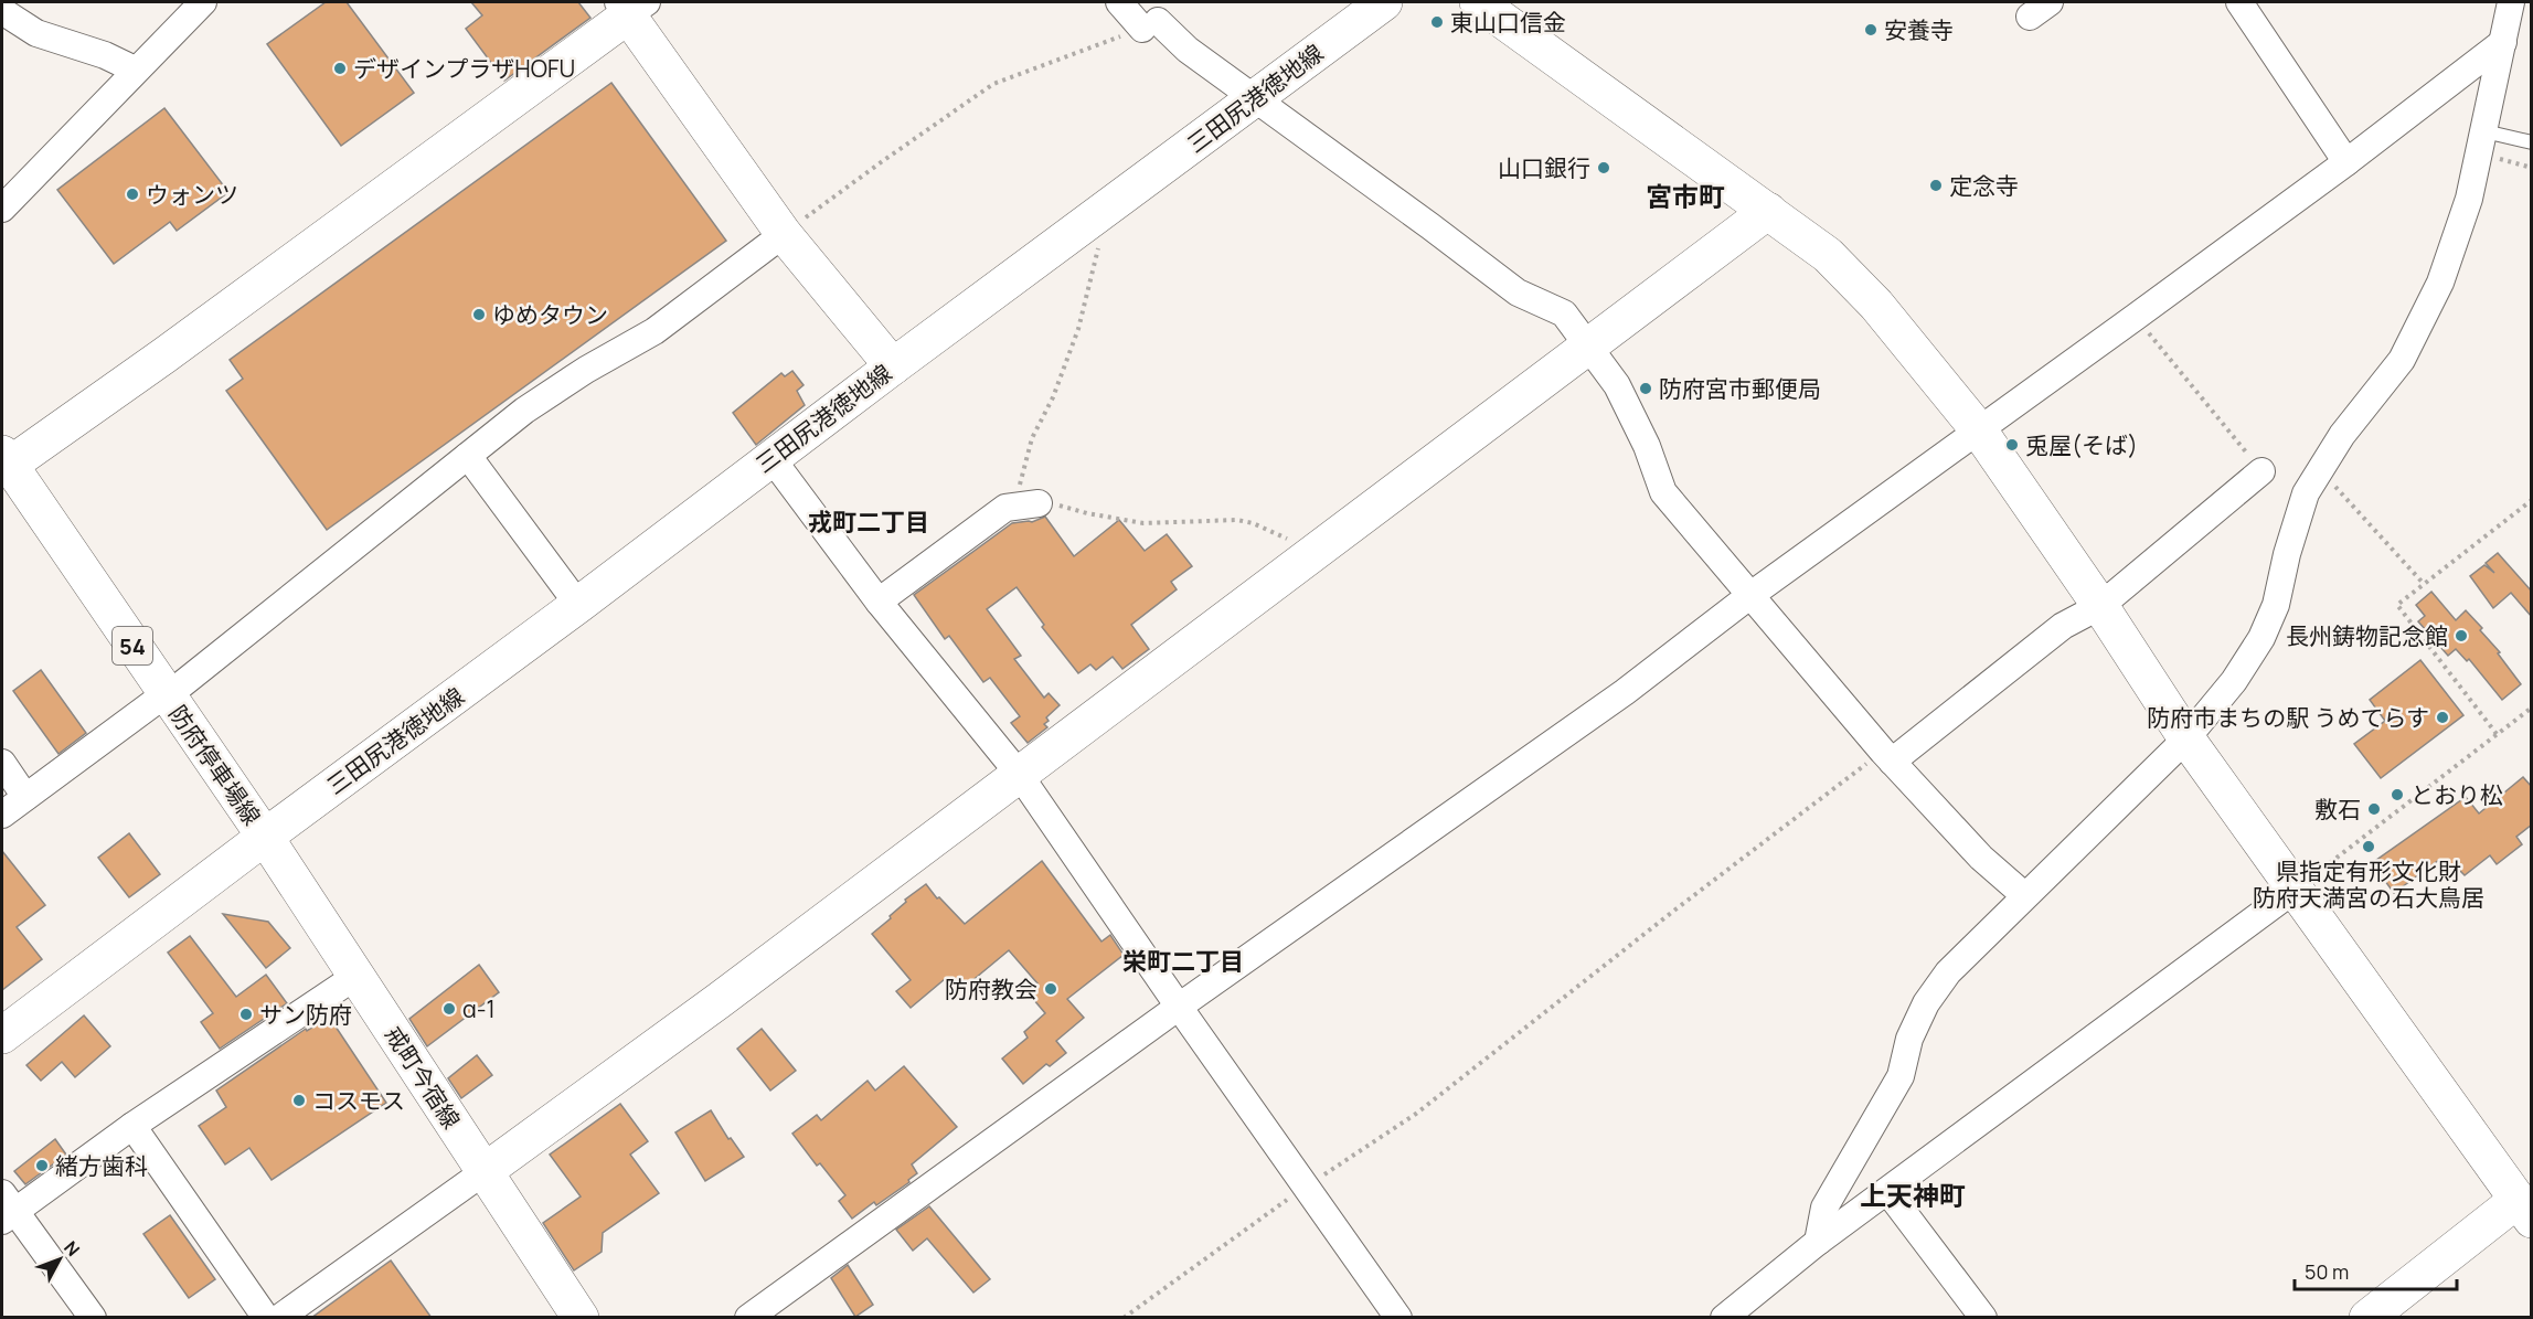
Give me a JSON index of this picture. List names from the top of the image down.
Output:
{
  "streets": {
    "street": [
      "三田尻港徳地線",
      "54",
      "防府停車場線",
      "戒町今宿線"
    ]
  },
  "crossings": [
    ["三田尻港徳地線", "防府停車場線"],
    ["三田尻港徳地線", "戒町今宿線"],
    ["防府停車場線", "戒町今宿線"]
  ],
  "districts": [
    "宮市町",
    "戎町二丁目",
    "栄町二丁目",
    "上天神町"
  ],
  "places": [
    "東山口信金",
    "安養寺",
    "デザインプラザHOFU",
    "山口銀行",
    "定念寺",
    "ウォンツ",
    "ゆめタウン",
    "防府宮市郵便局",
    "兎屋(そば)",
    "長州鋳物記念館",
    "防府市まちの駅 うめてらす",
    "とおり松",
    "敷石",
    "県指定有形文化財 防府天満宮の石大鳥居",
    "防府教会",
    "α-1",
    "サン防府",
    "コスモス",
    "緒方歯科"
  ],
  "scale_bar": "50 m",
  "north": "top right"
}
